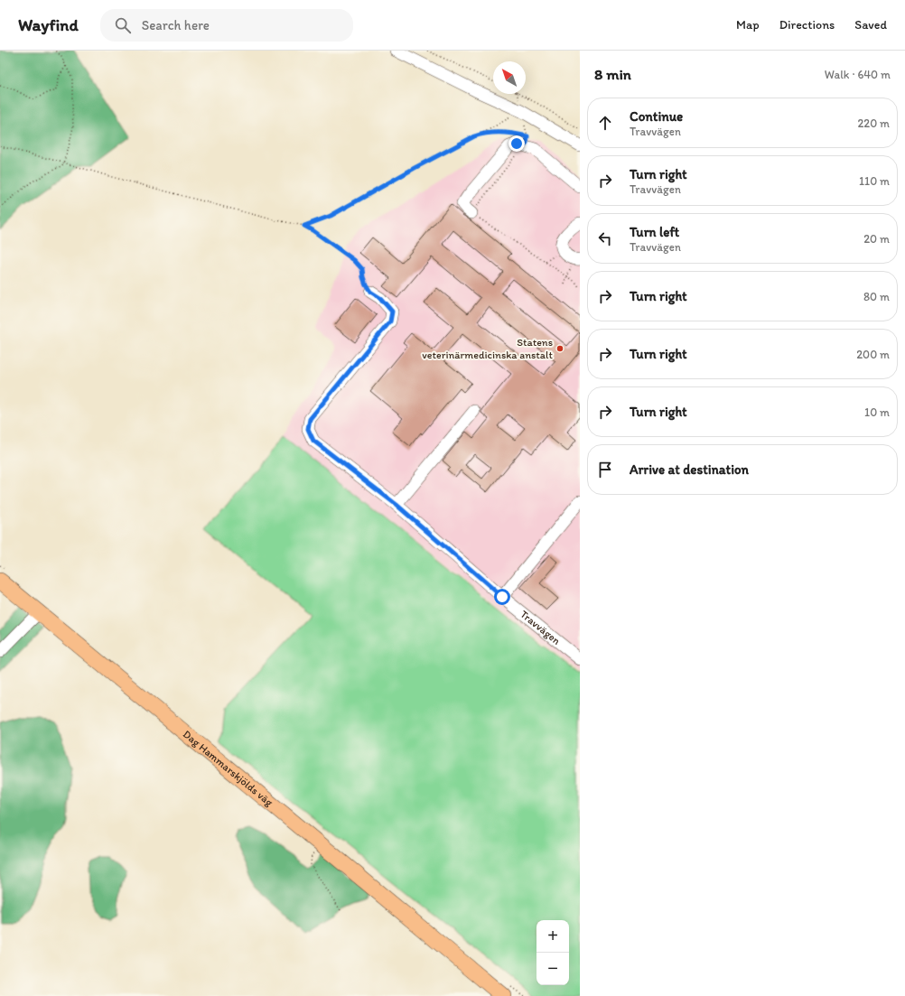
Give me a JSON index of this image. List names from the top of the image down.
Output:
{
  "streets": {
    "main road": ["Dag Hammarskjölds väg"],
    "street": ["Travvägen"]
  },
  "places": ["Statens veterinärmedicinska anstalt"],
  "north": "top left",
  "page": {
    "header": "Wayfind",
    "search": "Search here",
    "nav": ["Map", "Directions", "Saved"],
    "heading": ["8 min", "Walk · 640 m"],
    "list": [
      ["Continue", "Travvägen", "220 m"],
      ["Turn right", "Travvägen", "110 m"],
      ["Turn left", "Travvägen", "20 m"],
      ["Turn right", "80 m"],
      ["Turn right", "200 m"],
      ["Turn right", "10 m"],
      "Arrive at destination"
    ],
    "map_buttons": ["+", "−"]
  }
}
